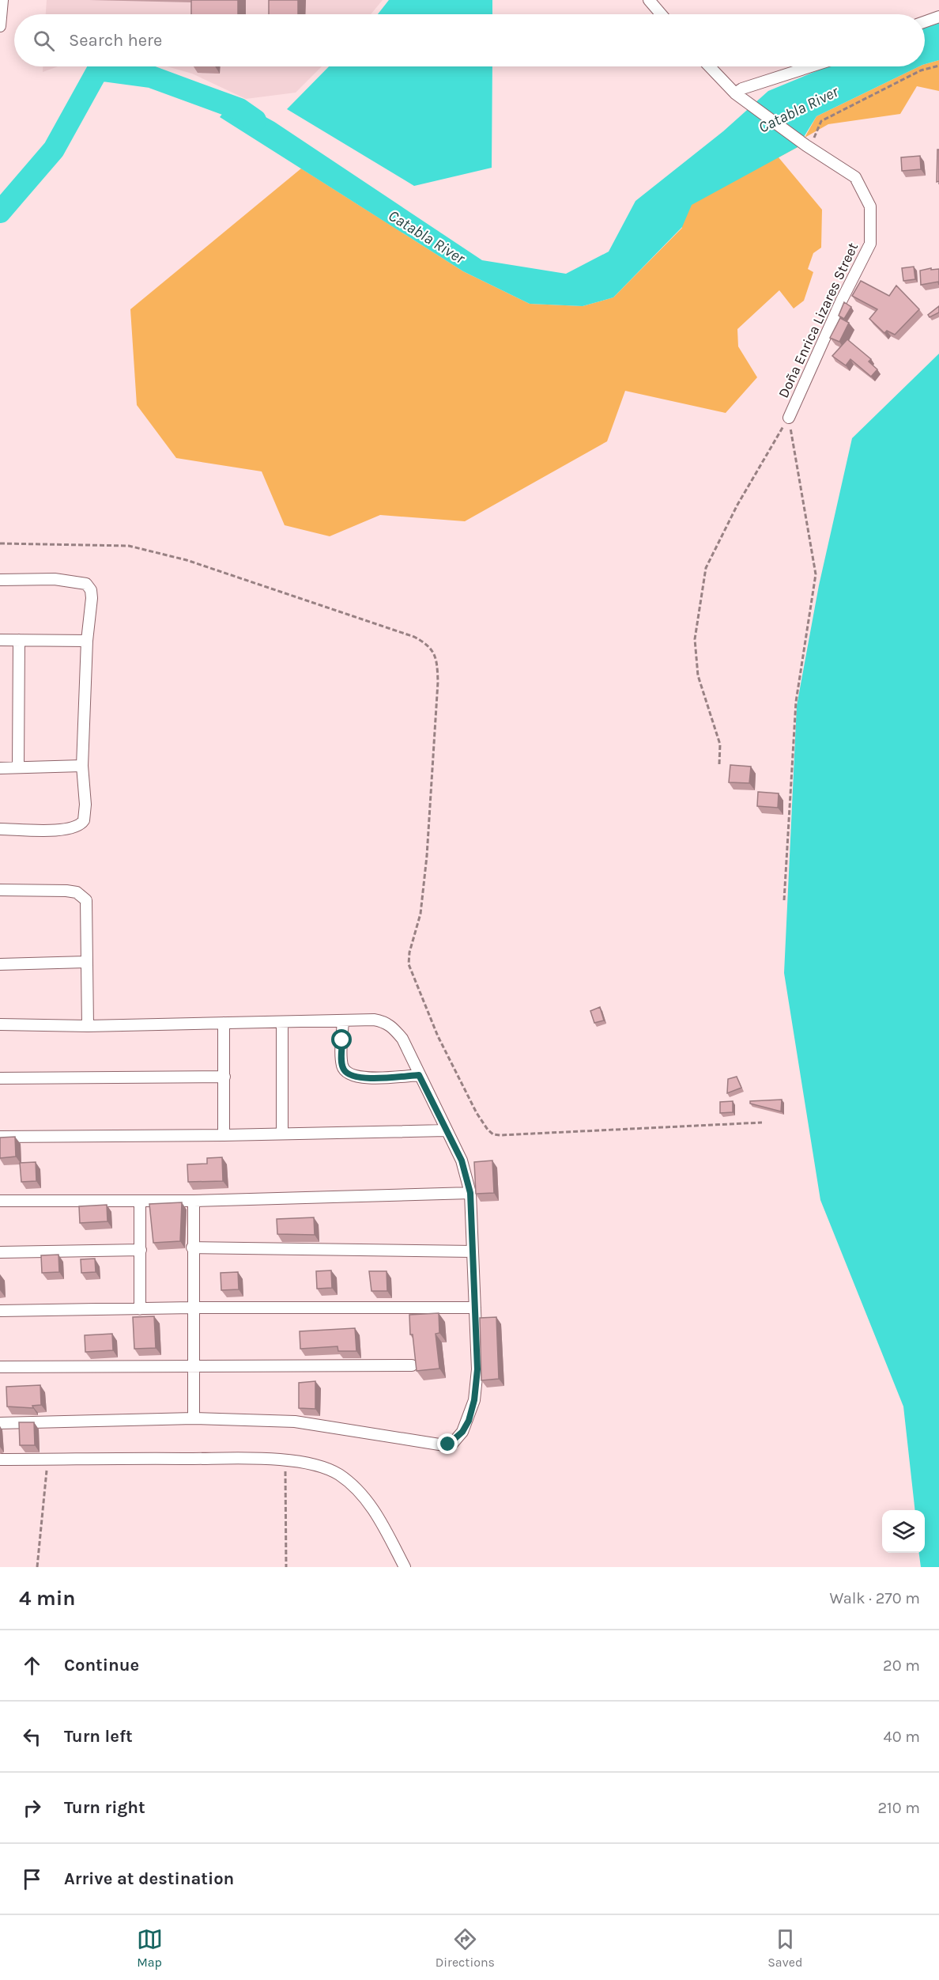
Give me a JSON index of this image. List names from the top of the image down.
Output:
{
  "streets": {
    "street": ["Doña Enrica Lizares Street"]
  },
  "water": ["Catabla River"],
  "page": {
    "search": "Search here",
    "heading": ["4 min", "Walk · 270 m"],
    "list": [
      ["Continue", "20 m"],
      ["Turn left", "40 m"],
      ["Turn right", "210 m"],
      "Arrive at destination"
    ],
    "nav": ["Map", "Directions", "Saved"]
  }
}
